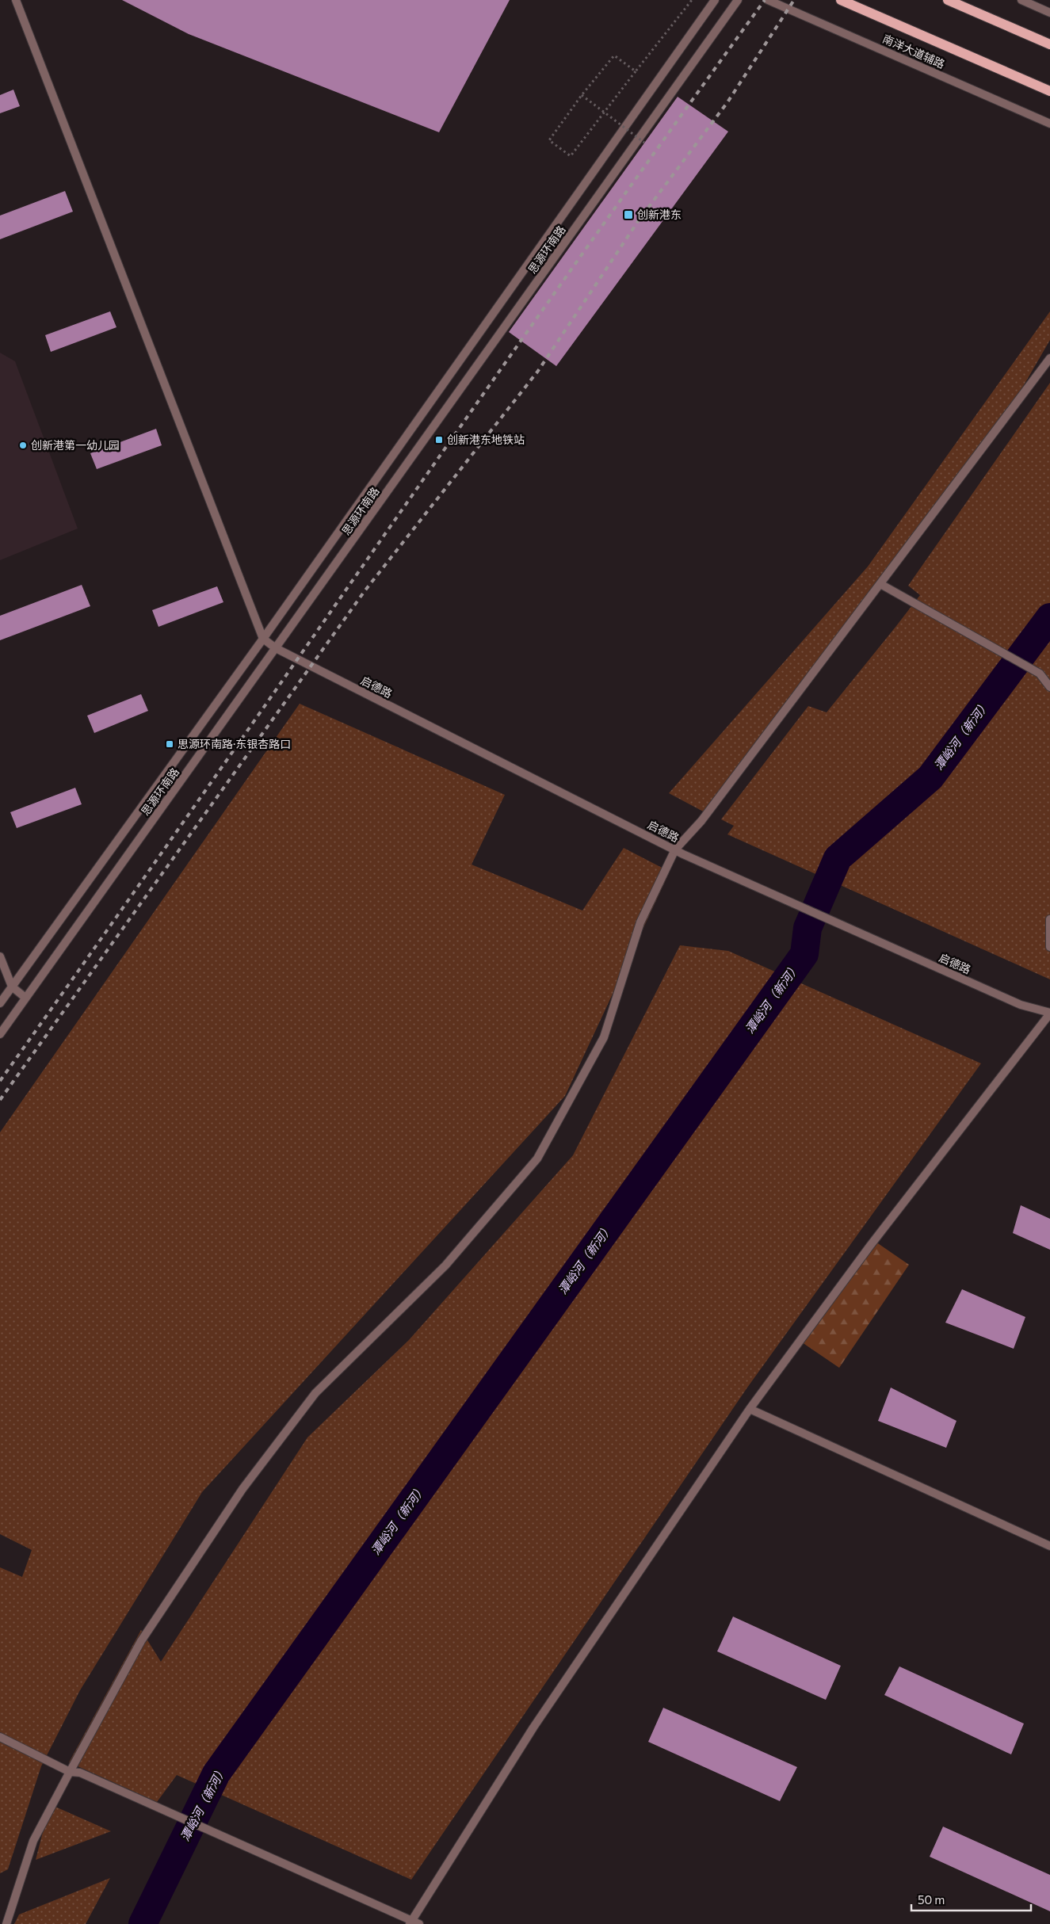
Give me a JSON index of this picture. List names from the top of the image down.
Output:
{
  "streets": {
    "street": ["南洋大道辅路", "思源环南路", "启德路"]
  },
  "crossings": [
    ["思源环南路", "启德路"]
  ],
  "water": ["潭峪河（新河）"],
  "places": {
    "transit": ["创新港东", "创新港东地铁站", "思源环南路·东银杏路口"],
    "other": ["创新港第一幼儿园"]
  },
  "scale_bar": "50 m"
}
